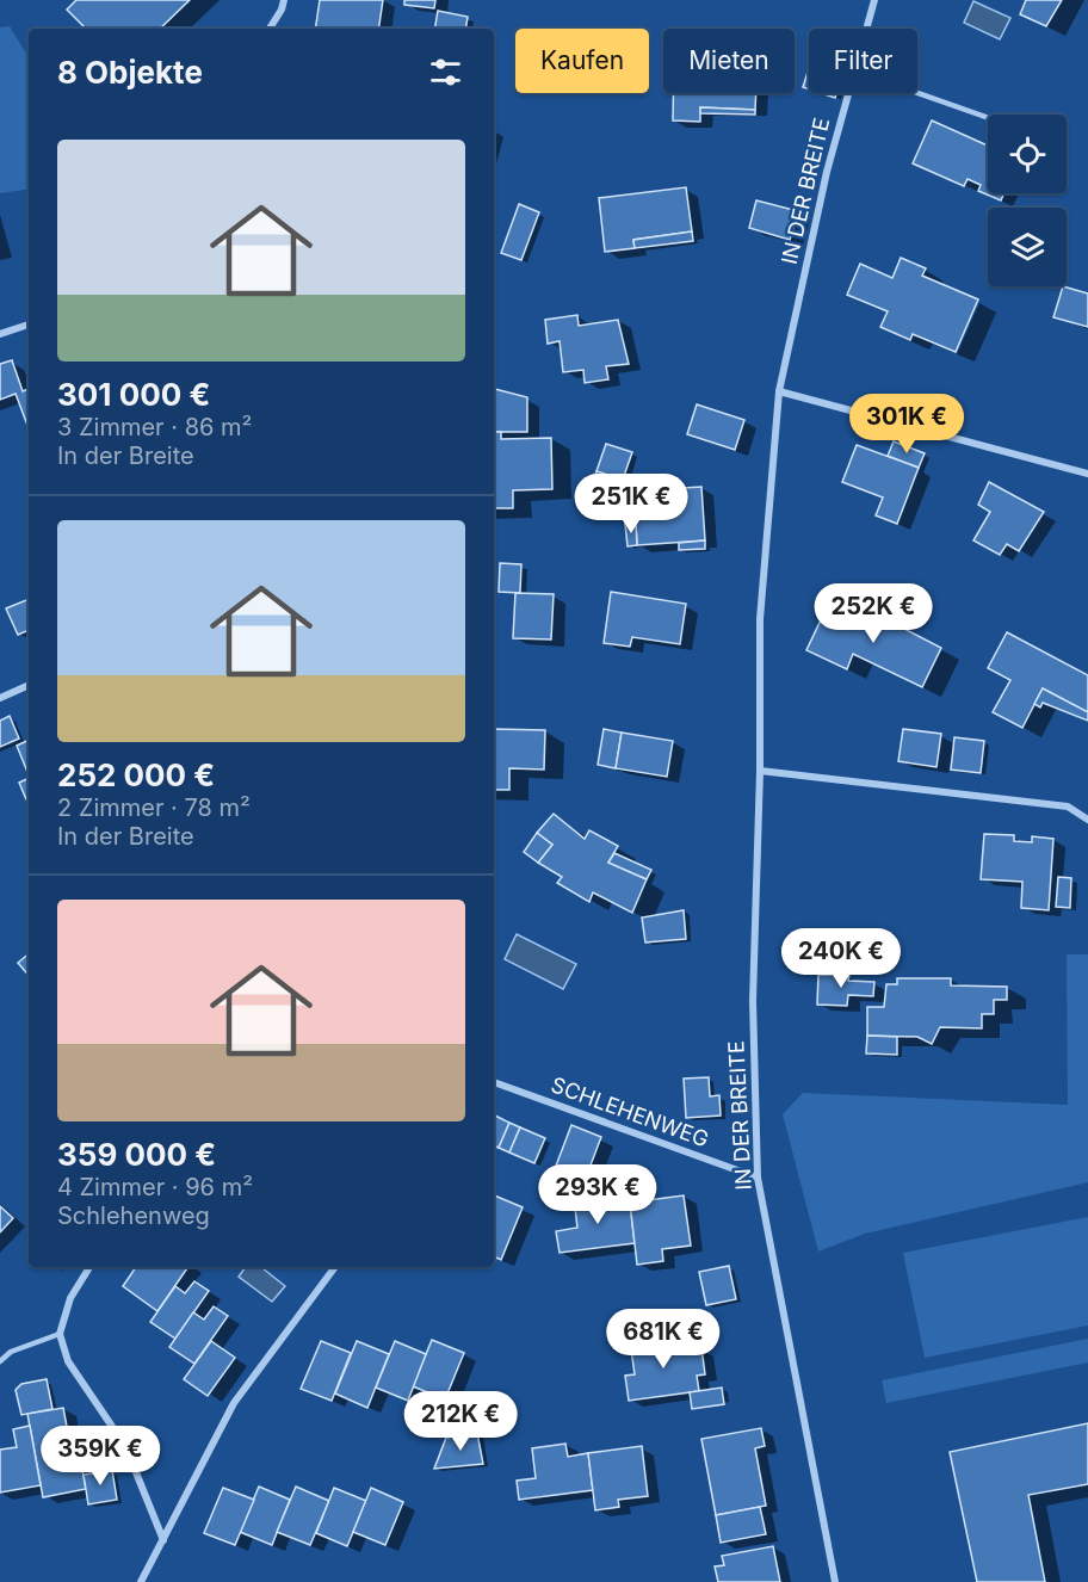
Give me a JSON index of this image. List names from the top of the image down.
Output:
{
  "streets": {
    "street": ["IN DER BREITE", "SCHLEHENWEG"]
  },
  "crossings": [
    ["IN DER BREITE", "SCHLEHENWEG"]
  ],
  "page": {
    "chip": ["Kaufen", "Mieten", "Filter"],
    "heading": "8 Objekte",
    "list": [
      {
        "name": "301 000 €",
        "note": "3 Zimmer · 86 m² · In der Breite"
      },
      {
        "name": "252 000 €",
        "note": "2 Zimmer · 78 m² · In der Breite"
      },
      {
        "name": "359 000 €",
        "note": "4 Zimmer · 96 m² · Schlehenweg"
      }
    ],
    "price": [
      "301K €",
      "251K €",
      "252K €",
      "240K €",
      "293K €",
      "681K €",
      "212K €",
      "359K €"
    ]
  }
}
